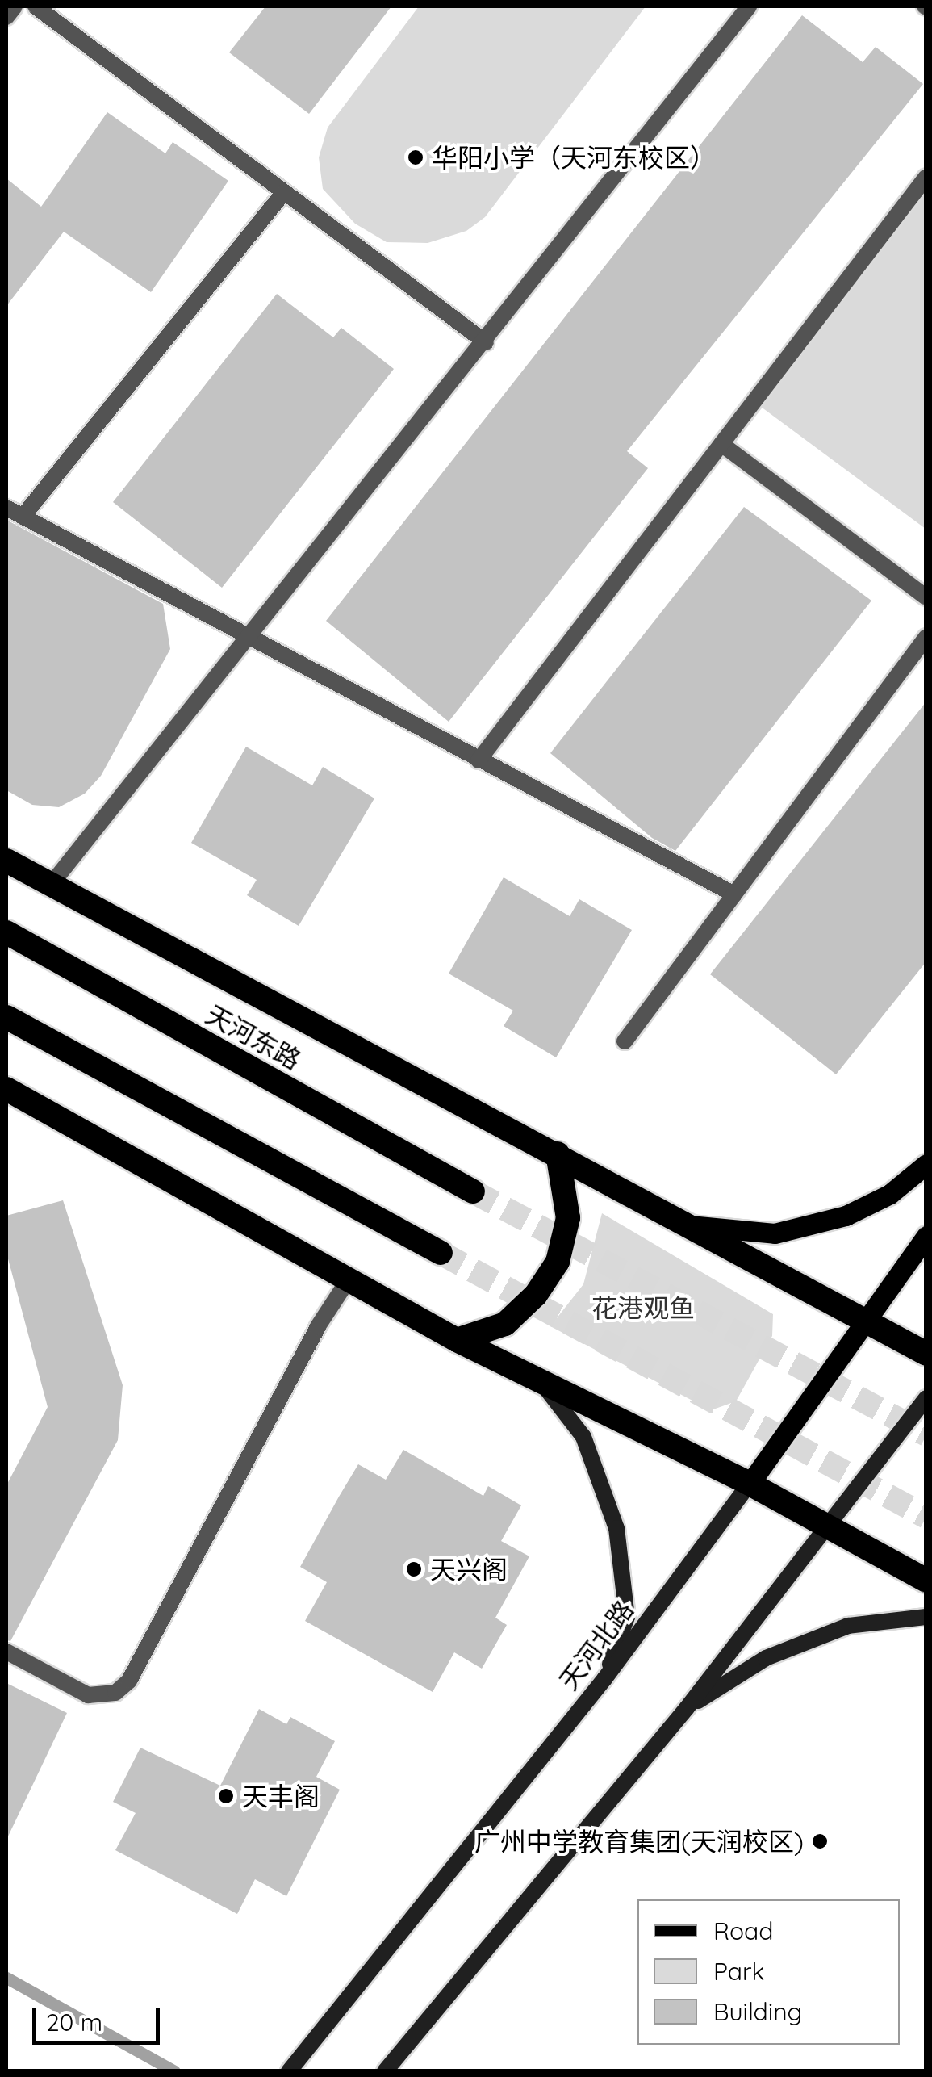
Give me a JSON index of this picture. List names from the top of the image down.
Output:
{
  "streets": {
    "highway": ["天河东路"],
    "main road": ["天河北路"]
  },
  "parks": ["花港观鱼"],
  "places": [
    "华阳小学（天河东校区）",
    "天兴阁",
    "天丰阁",
    "广州中学教育集团(天润校区)"
  ],
  "legend": ["Road", "Park", "Building"],
  "scale_bar": "20 m"
}
